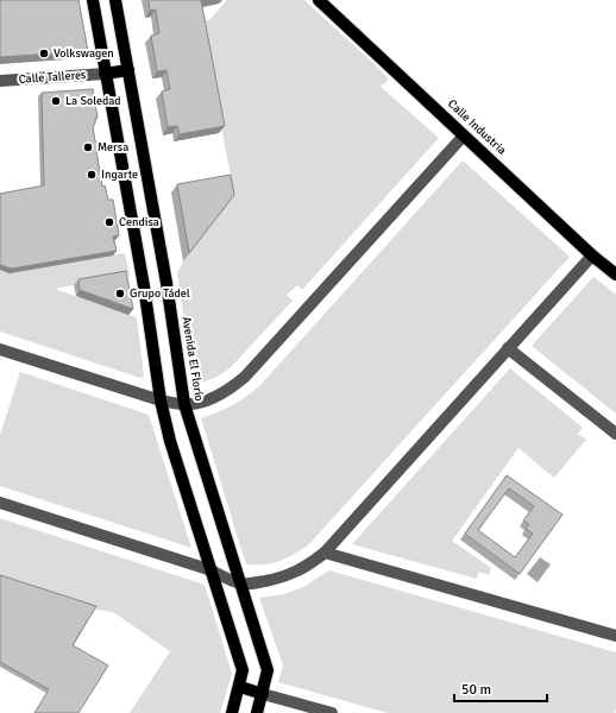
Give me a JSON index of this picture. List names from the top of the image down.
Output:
{
  "streets": {
    "main road": ["Calle Industria", "Avenida El Florío"],
    "street": ["Calle Talleres"]
  },
  "places": [
    "Volkswagen",
    "La Soledad",
    "Mersa",
    "Ingarte",
    "Cendisa",
    "Grupo Tádel"
  ],
  "scale_bar": "50 m"
}
